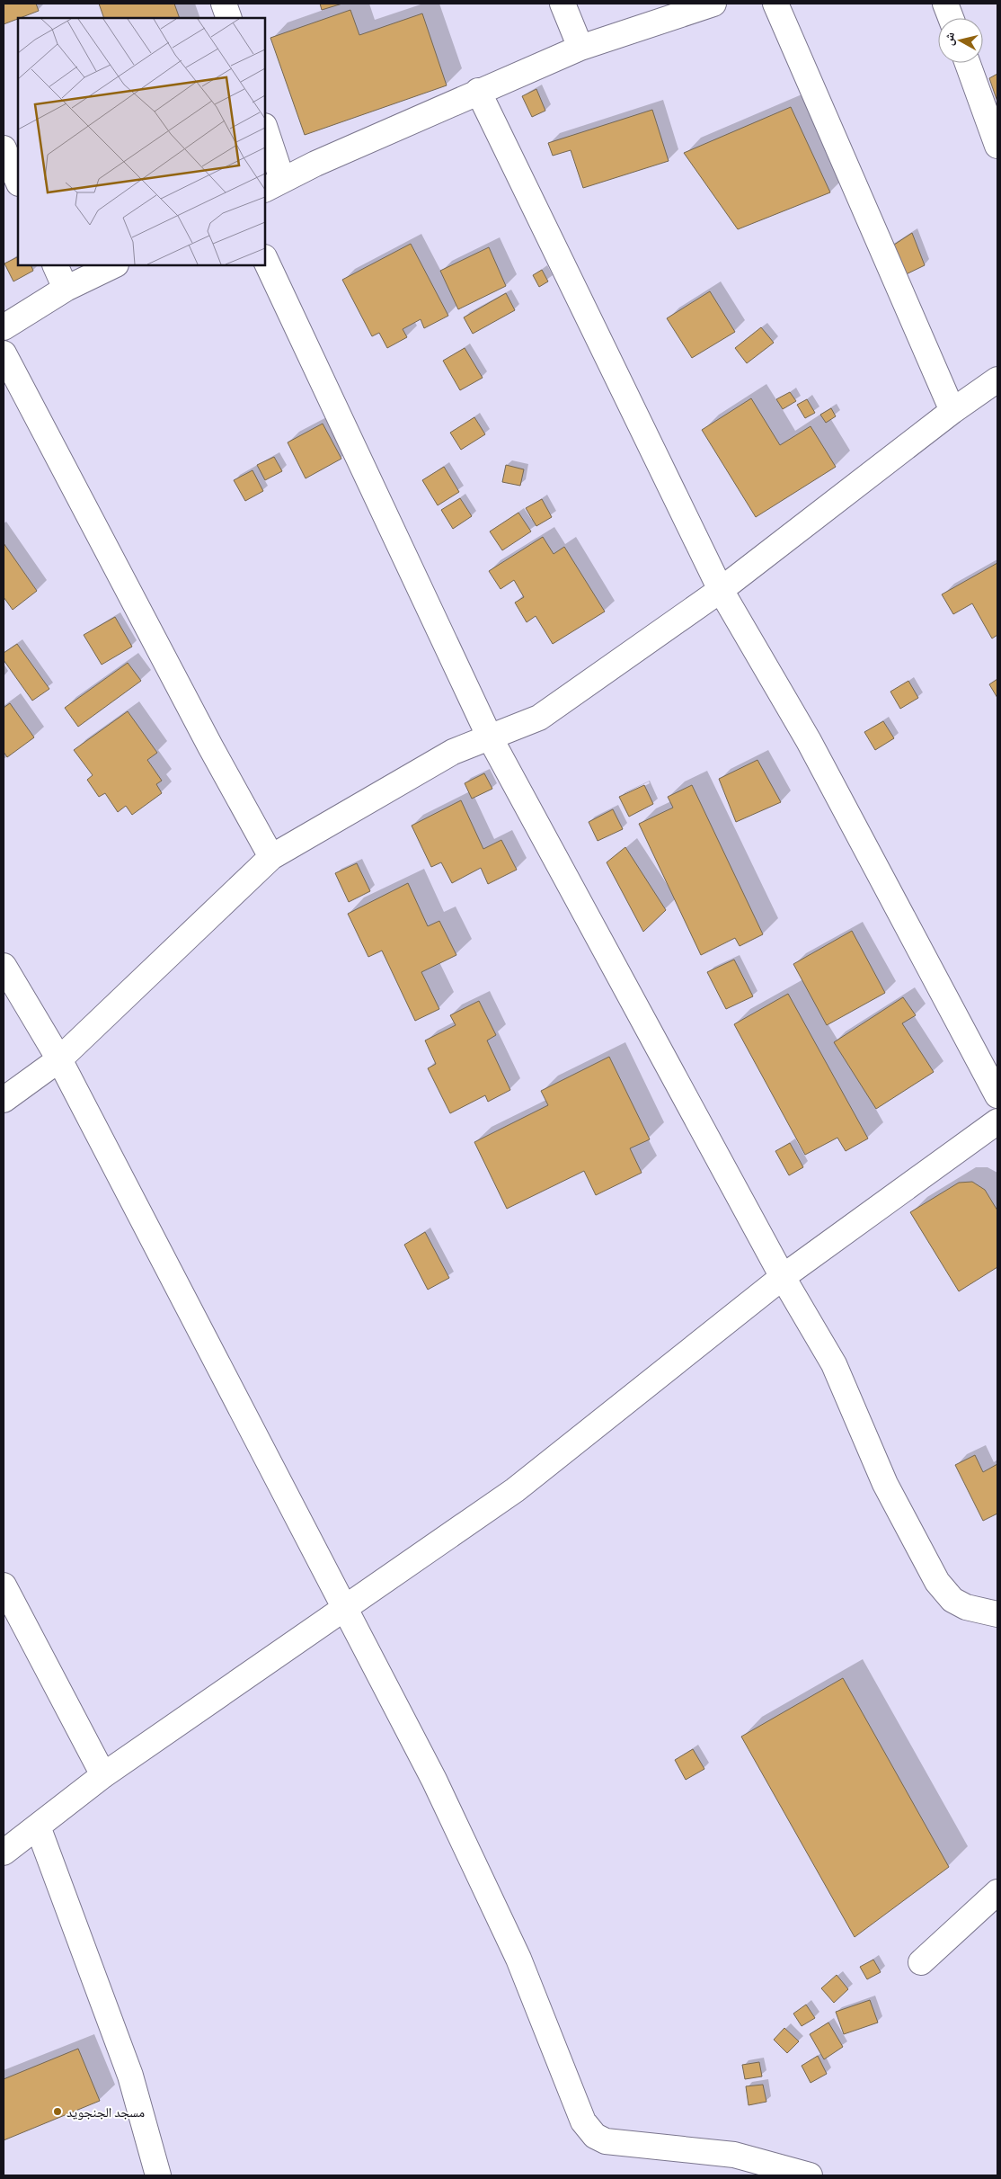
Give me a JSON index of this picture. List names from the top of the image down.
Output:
{
  "places": ["مسجد الجنجويد"],
  "north": "left"
}
